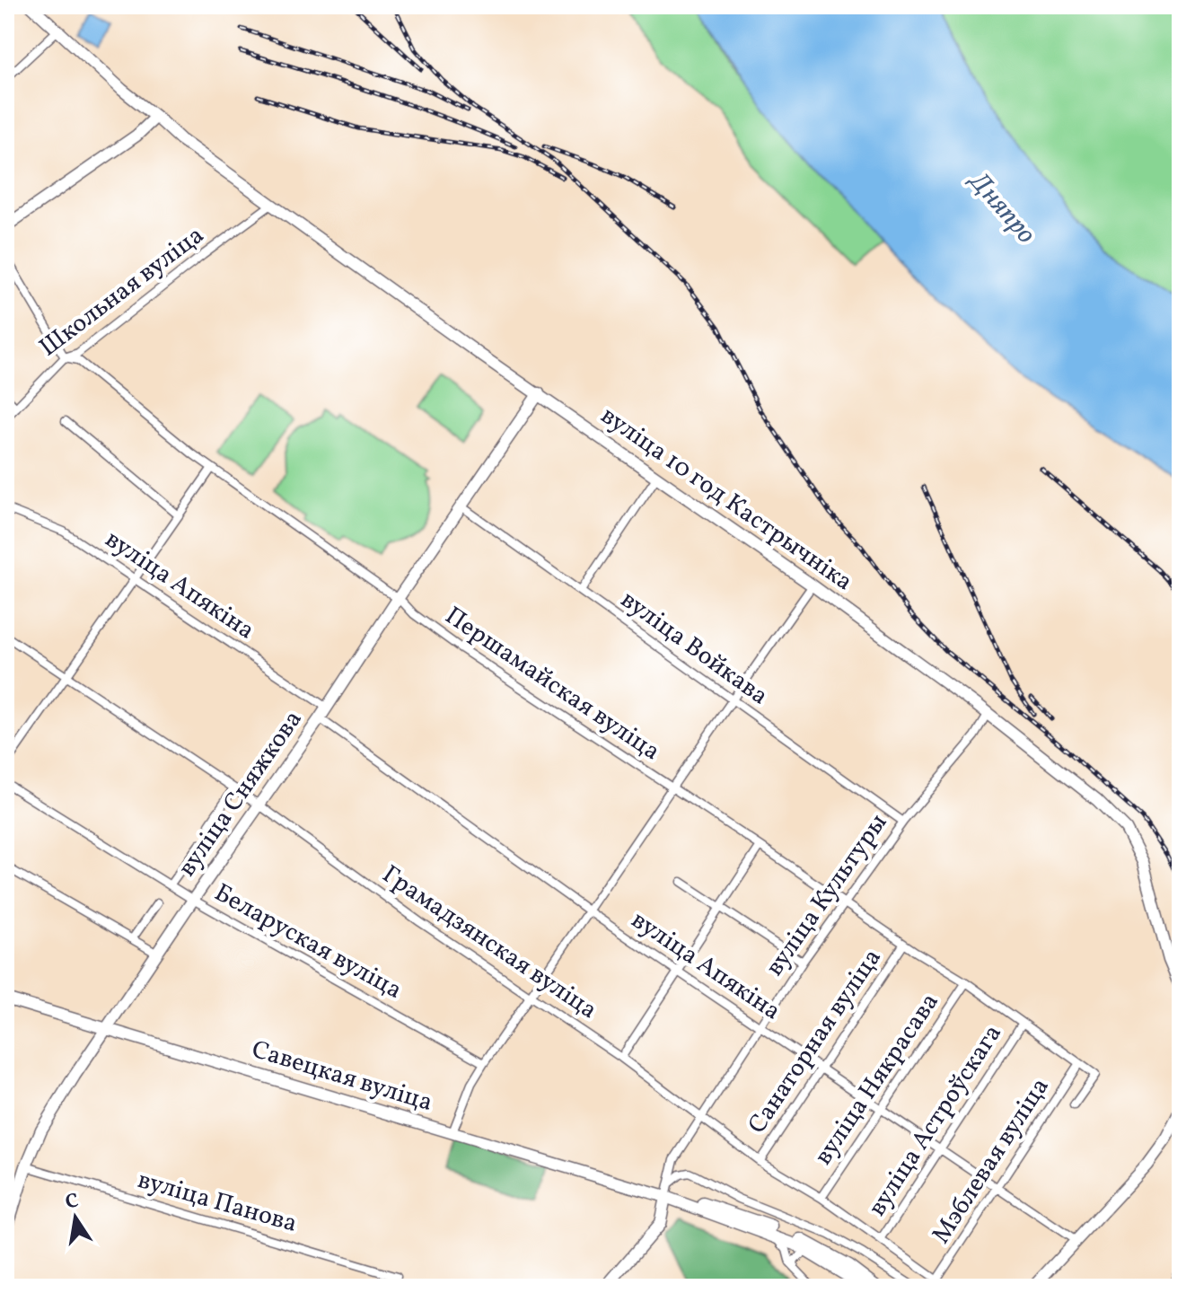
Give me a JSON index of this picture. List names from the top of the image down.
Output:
{
  "streets": {
    "street": [
      "Школьная вуліца",
      "вуліца 10 год Кастрычніка",
      "вуліца Апякіна",
      "вуліца Войкава",
      "Першамайская вуліца",
      "вуліца Сняжкова",
      "вуліца Культуры",
      "Беларуская вуліца",
      "Грамадзянская вуліца",
      "Санаторная вуліца",
      "Савецкая вуліца",
      "вуліца Някрасава",
      "вуліца Астроўскага",
      "Мэблевая вуліца",
      "вуліца Панова"
    ]
  },
  "crossings": [
    ["Школьная вуліца", "вуліца 10 год Кастрычніка"],
    ["Школьная вуліца", "Першамайская вуліца"],
    ["вуліца 10 год Кастрычніка", "вуліца Сняжкова"],
    ["вуліца 10 год Кастрычніка", "вуліца Культуры"],
    ["вуліца Апякіна", "вуліца Сняжкова"],
    ["вуліца Апякіна", "вуліца Культуры"],
    ["вуліца Апякіна", "Санаторная вуліца"],
    ["вуліца Апякіна", "вуліца Някрасава"],
    ["вуліца Апякіна", "вуліца Астроўскага"],
    ["вуліца Апякіна", "Мэблевая вуліца"],
    ["вуліца Войкава", "вуліца Сняжкова"],
    ["вуліца Войкава", "вуліца Культуры"],
    ["Першамайская вуліца", "вуліца Сняжкова"],
    ["Першамайская вуліца", "вуліца Культуры"],
    ["Першамайская вуліца", "Санаторная вуліца"],
    ["Першамайская вуліца", "вуліца Някрасава"],
    ["Першамайская вуліца", "вуліца Астроўскага"],
    ["Першамайская вуліца", "Мэблевая вуліца"],
    ["вуліца Сняжкова", "Беларуская вуліца"],
    ["вуліца Сняжкова", "Грамадзянская вуліца"],
    ["вуліца Сняжкова", "Савецкая вуліца"],
    ["вуліца Сняжкова", "вуліца Панова"],
    ["вуліца Культуры", "Грамадзянская вуліца"],
    ["вуліца Культуры", "Савецкая вуліца"],
    ["Грамадзянская вуліца", "Санаторная вуліца"],
    ["Грамадзянская вуліца", "вуліца Някрасава"],
    ["Грамадзянская вуліца", "вуліца Астроўскага"],
    ["Грамадзянская вуліца", "Мэблевая вуліца"]
  ],
  "water": ["Дняпро"],
  "north": "top"
}
